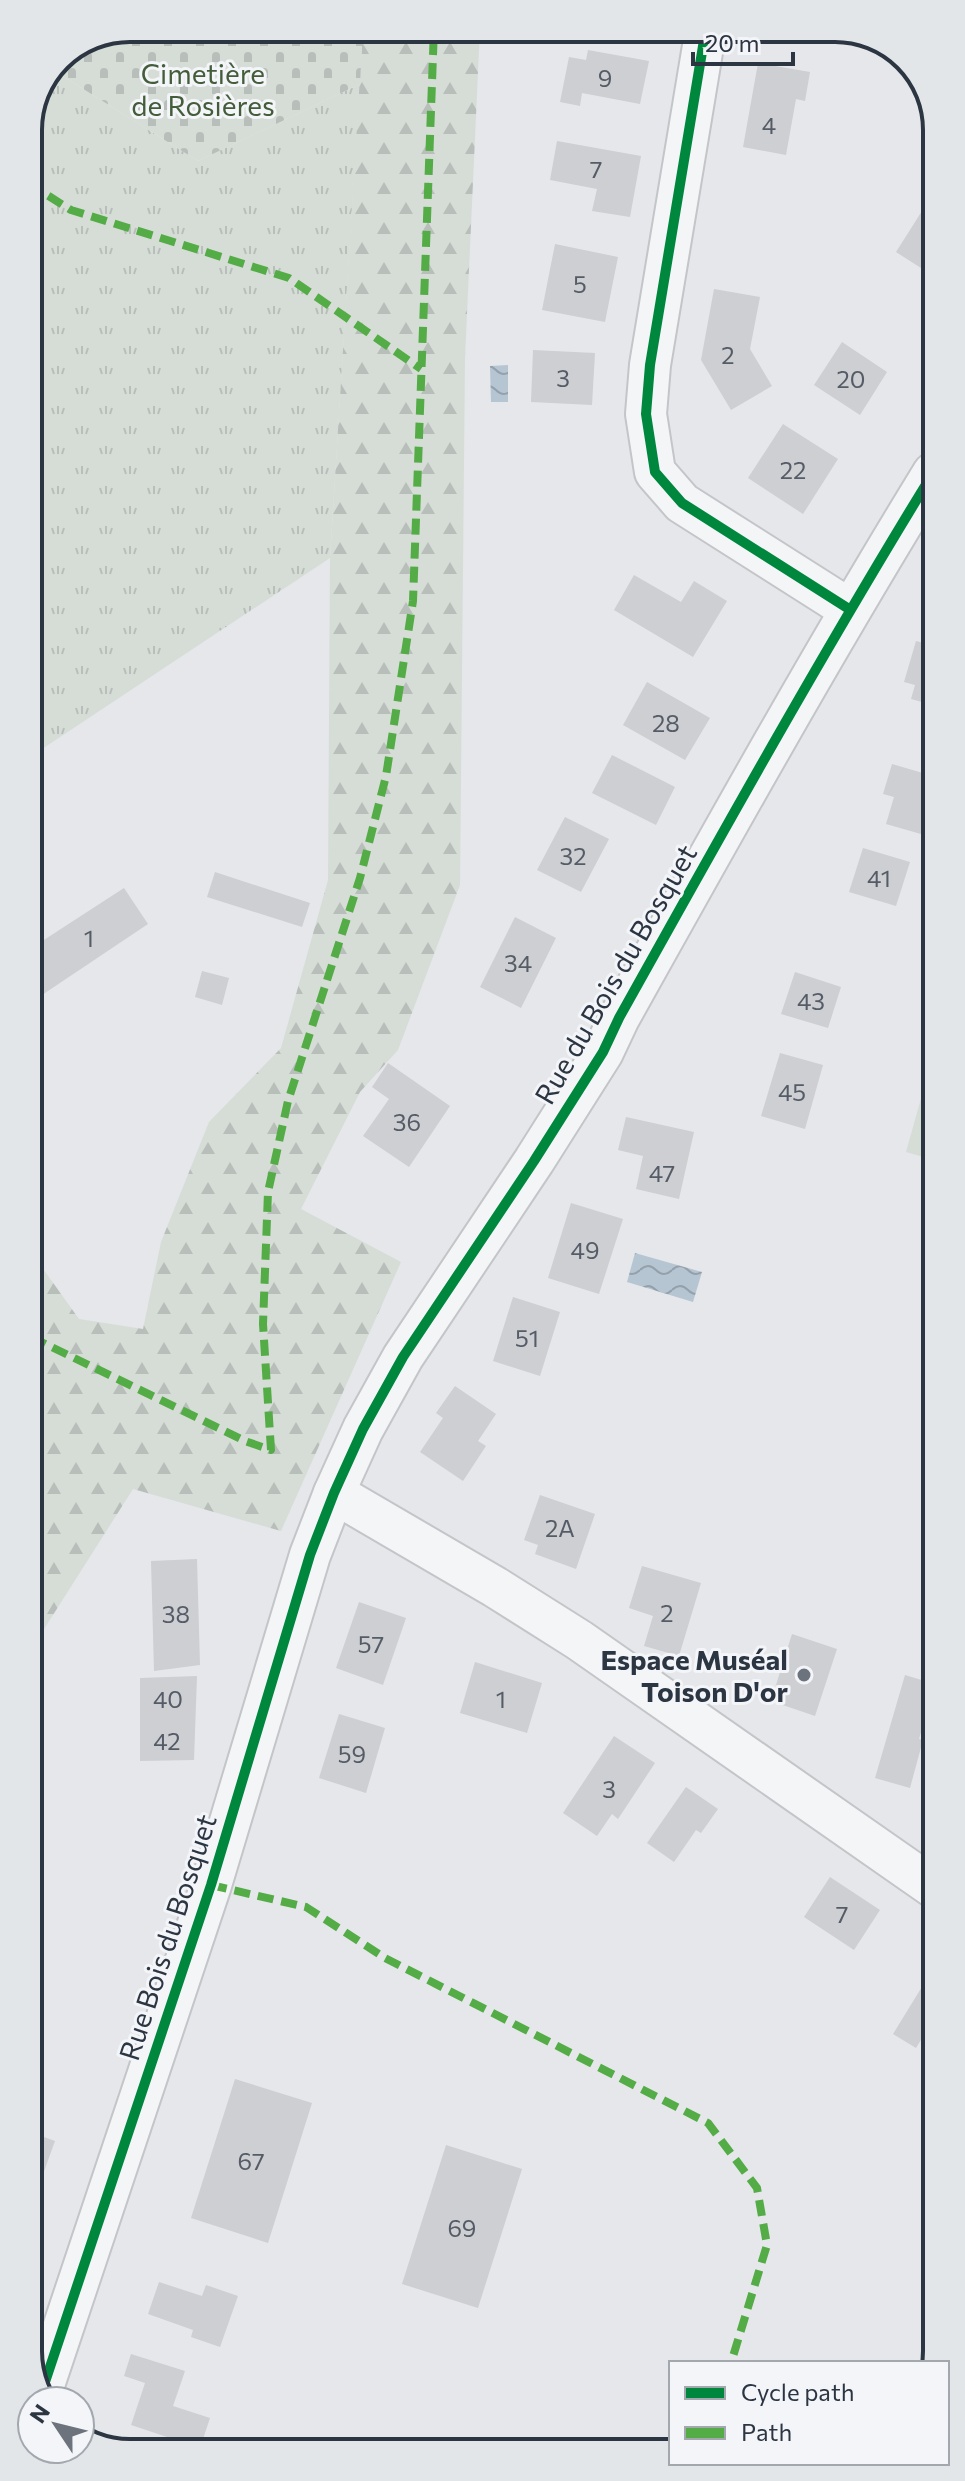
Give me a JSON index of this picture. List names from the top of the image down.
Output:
{
  "streets": {
    "street": ["Rue du Bois du Bosquet", "Rue Bois du Bosquet"]
  },
  "crossings": [
    ["Rue du Bois du Bosquet", "Rue Bois du Bosquet"]
  ],
  "parks": ["Cimetière de Rosières"],
  "places": ["Espace Muséal Toison D'or"],
  "house_numbers": [
    "9",
    "4",
    "7",
    "5",
    "2",
    "3",
    "20",
    "22",
    "28",
    "32",
    "41",
    "1",
    "34",
    "43",
    "45",
    "36",
    "47",
    "49",
    "51",
    "2A",
    "2",
    "38",
    "57",
    "40",
    "1",
    "42",
    "59",
    "3",
    "7",
    "67",
    "69"
  ],
  "legend": ["Cycle path", "Path"],
  "scale_bar": "20 m",
  "north": "top left"
}
